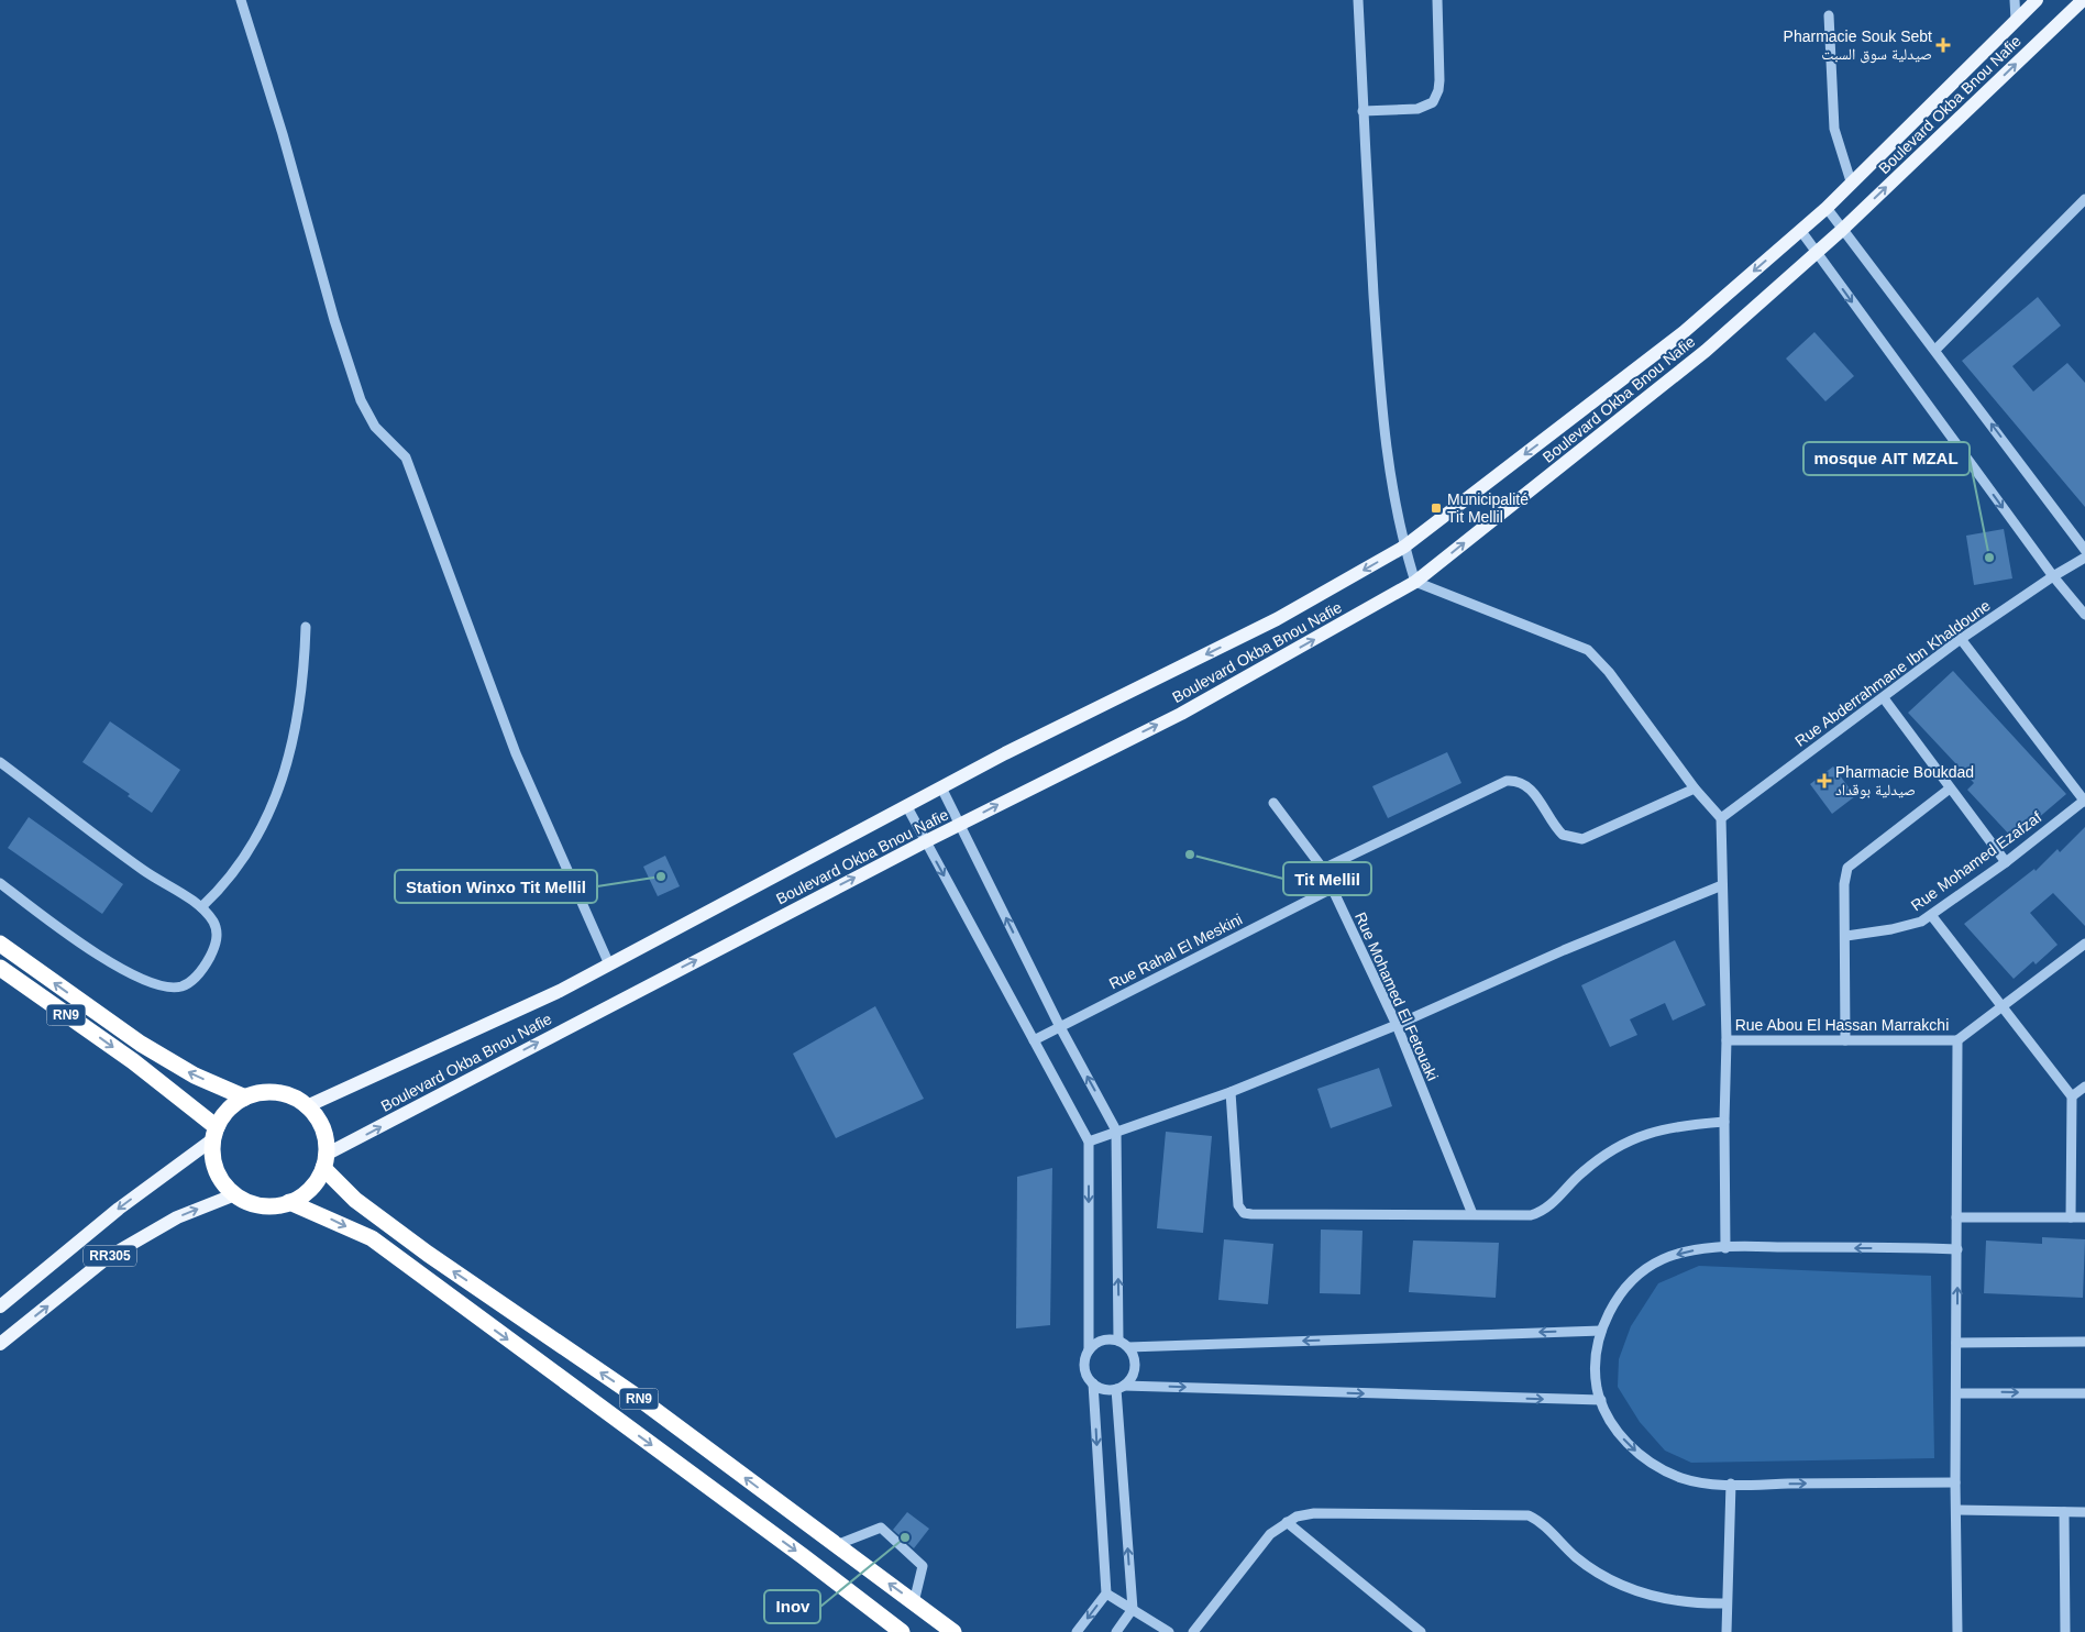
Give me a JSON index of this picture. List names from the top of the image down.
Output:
{
  "streets": {
    "highway": ["RN9"],
    "main road": ["Boulevard Okba Bnou Nafie", "RR305"],
    "street": [
      "Rue Abderrahmane Ibn Khaldoune",
      "Rue Mohamed Ezafzaf",
      "Rue Rahal El Meskini",
      "Rue Mohamed El Fetouaki",
      "Rue Abou El Hassan Marrakchi"
    ]
  },
  "crossings": [
    ["Boulevard Okba Bnou Nafie", "RN9"],
    ["Boulevard Okba Bnou Nafie", "RR305"],
    ["Rue Rahal El Meskini", "Rue Mohamed El Fetouaki"],
    ["RN9", "RR305"]
  ],
  "places": {
    "health": ["Pharmacie Souk Sebt صيدلية سوق السبت", "Pharmacie Boukdad صيدلية بوقداد"],
    "transit": ["Municipalité Tit Mellil"],
    "other": [
      "mosque AIT MZAL",
      "Tit Mellil",
      "Station Winxo Tit Mellil",
      "Inov"
    ]
  }
}
